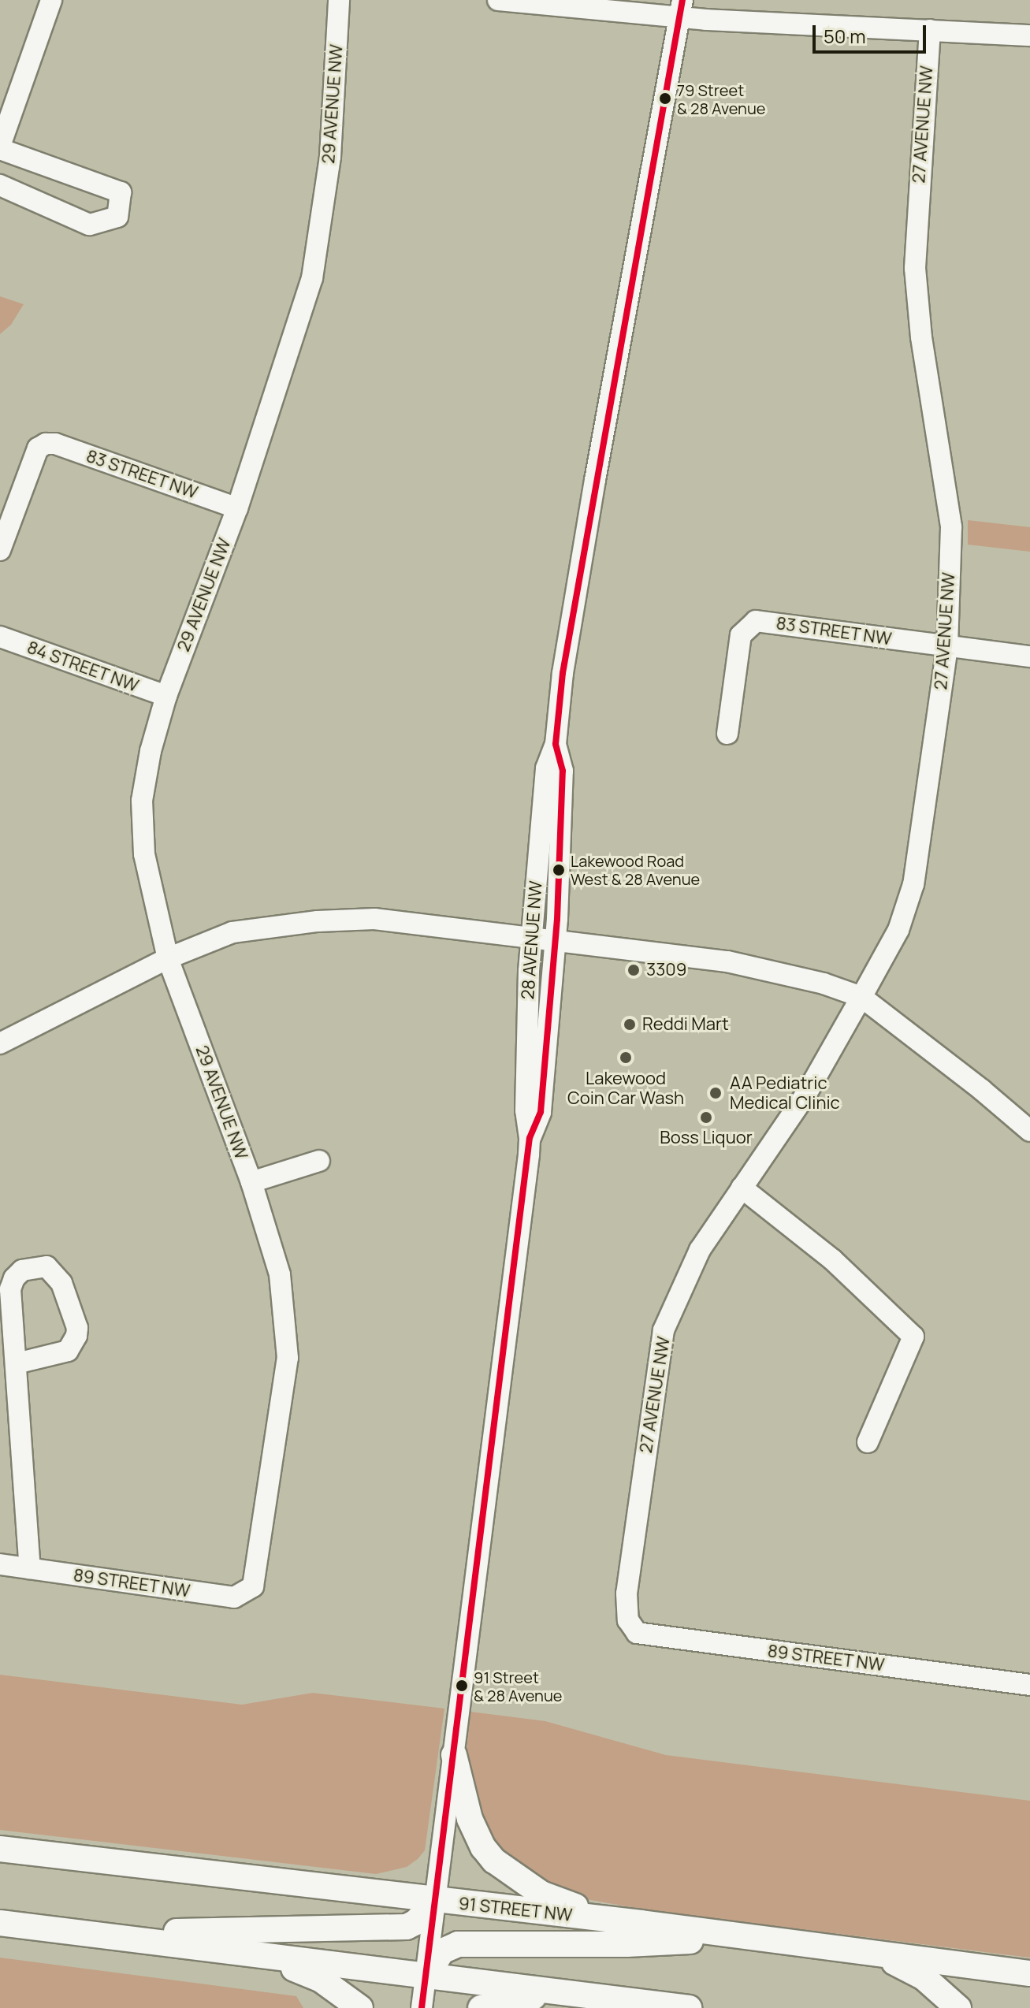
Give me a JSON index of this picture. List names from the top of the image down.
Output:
{
  "streets": {
    "main road": ["91 STREET NW"],
    "street": [
      "29 AVENUE NW",
      "27 AVENUE NW",
      "83 STREET NW",
      "84 STREET NW",
      "28 AVENUE NW",
      "89 STREET NW"
    ]
  },
  "crossings": [
    ["29 AVENUE NW", "83 STREET NW"],
    ["29 AVENUE NW", "84 STREET NW"],
    ["29 AVENUE NW", "89 STREET NW"],
    ["27 AVENUE NW", "83 STREET NW"],
    ["27 AVENUE NW", "89 STREET NW"],
    ["28 AVENUE NW", "91 STREET NW"]
  ],
  "places": [
    "79 Street & 28 Avenue",
    "Lakewood Road West & 28 Avenue",
    "3309",
    "Reddi Mart",
    "Lakewood Coin Car Wash",
    "AA Pediatric Medical Clinic",
    "Boss Liquor",
    "91 Street & 28 Avenue"
  ],
  "scale_bar": "50 m"
}
